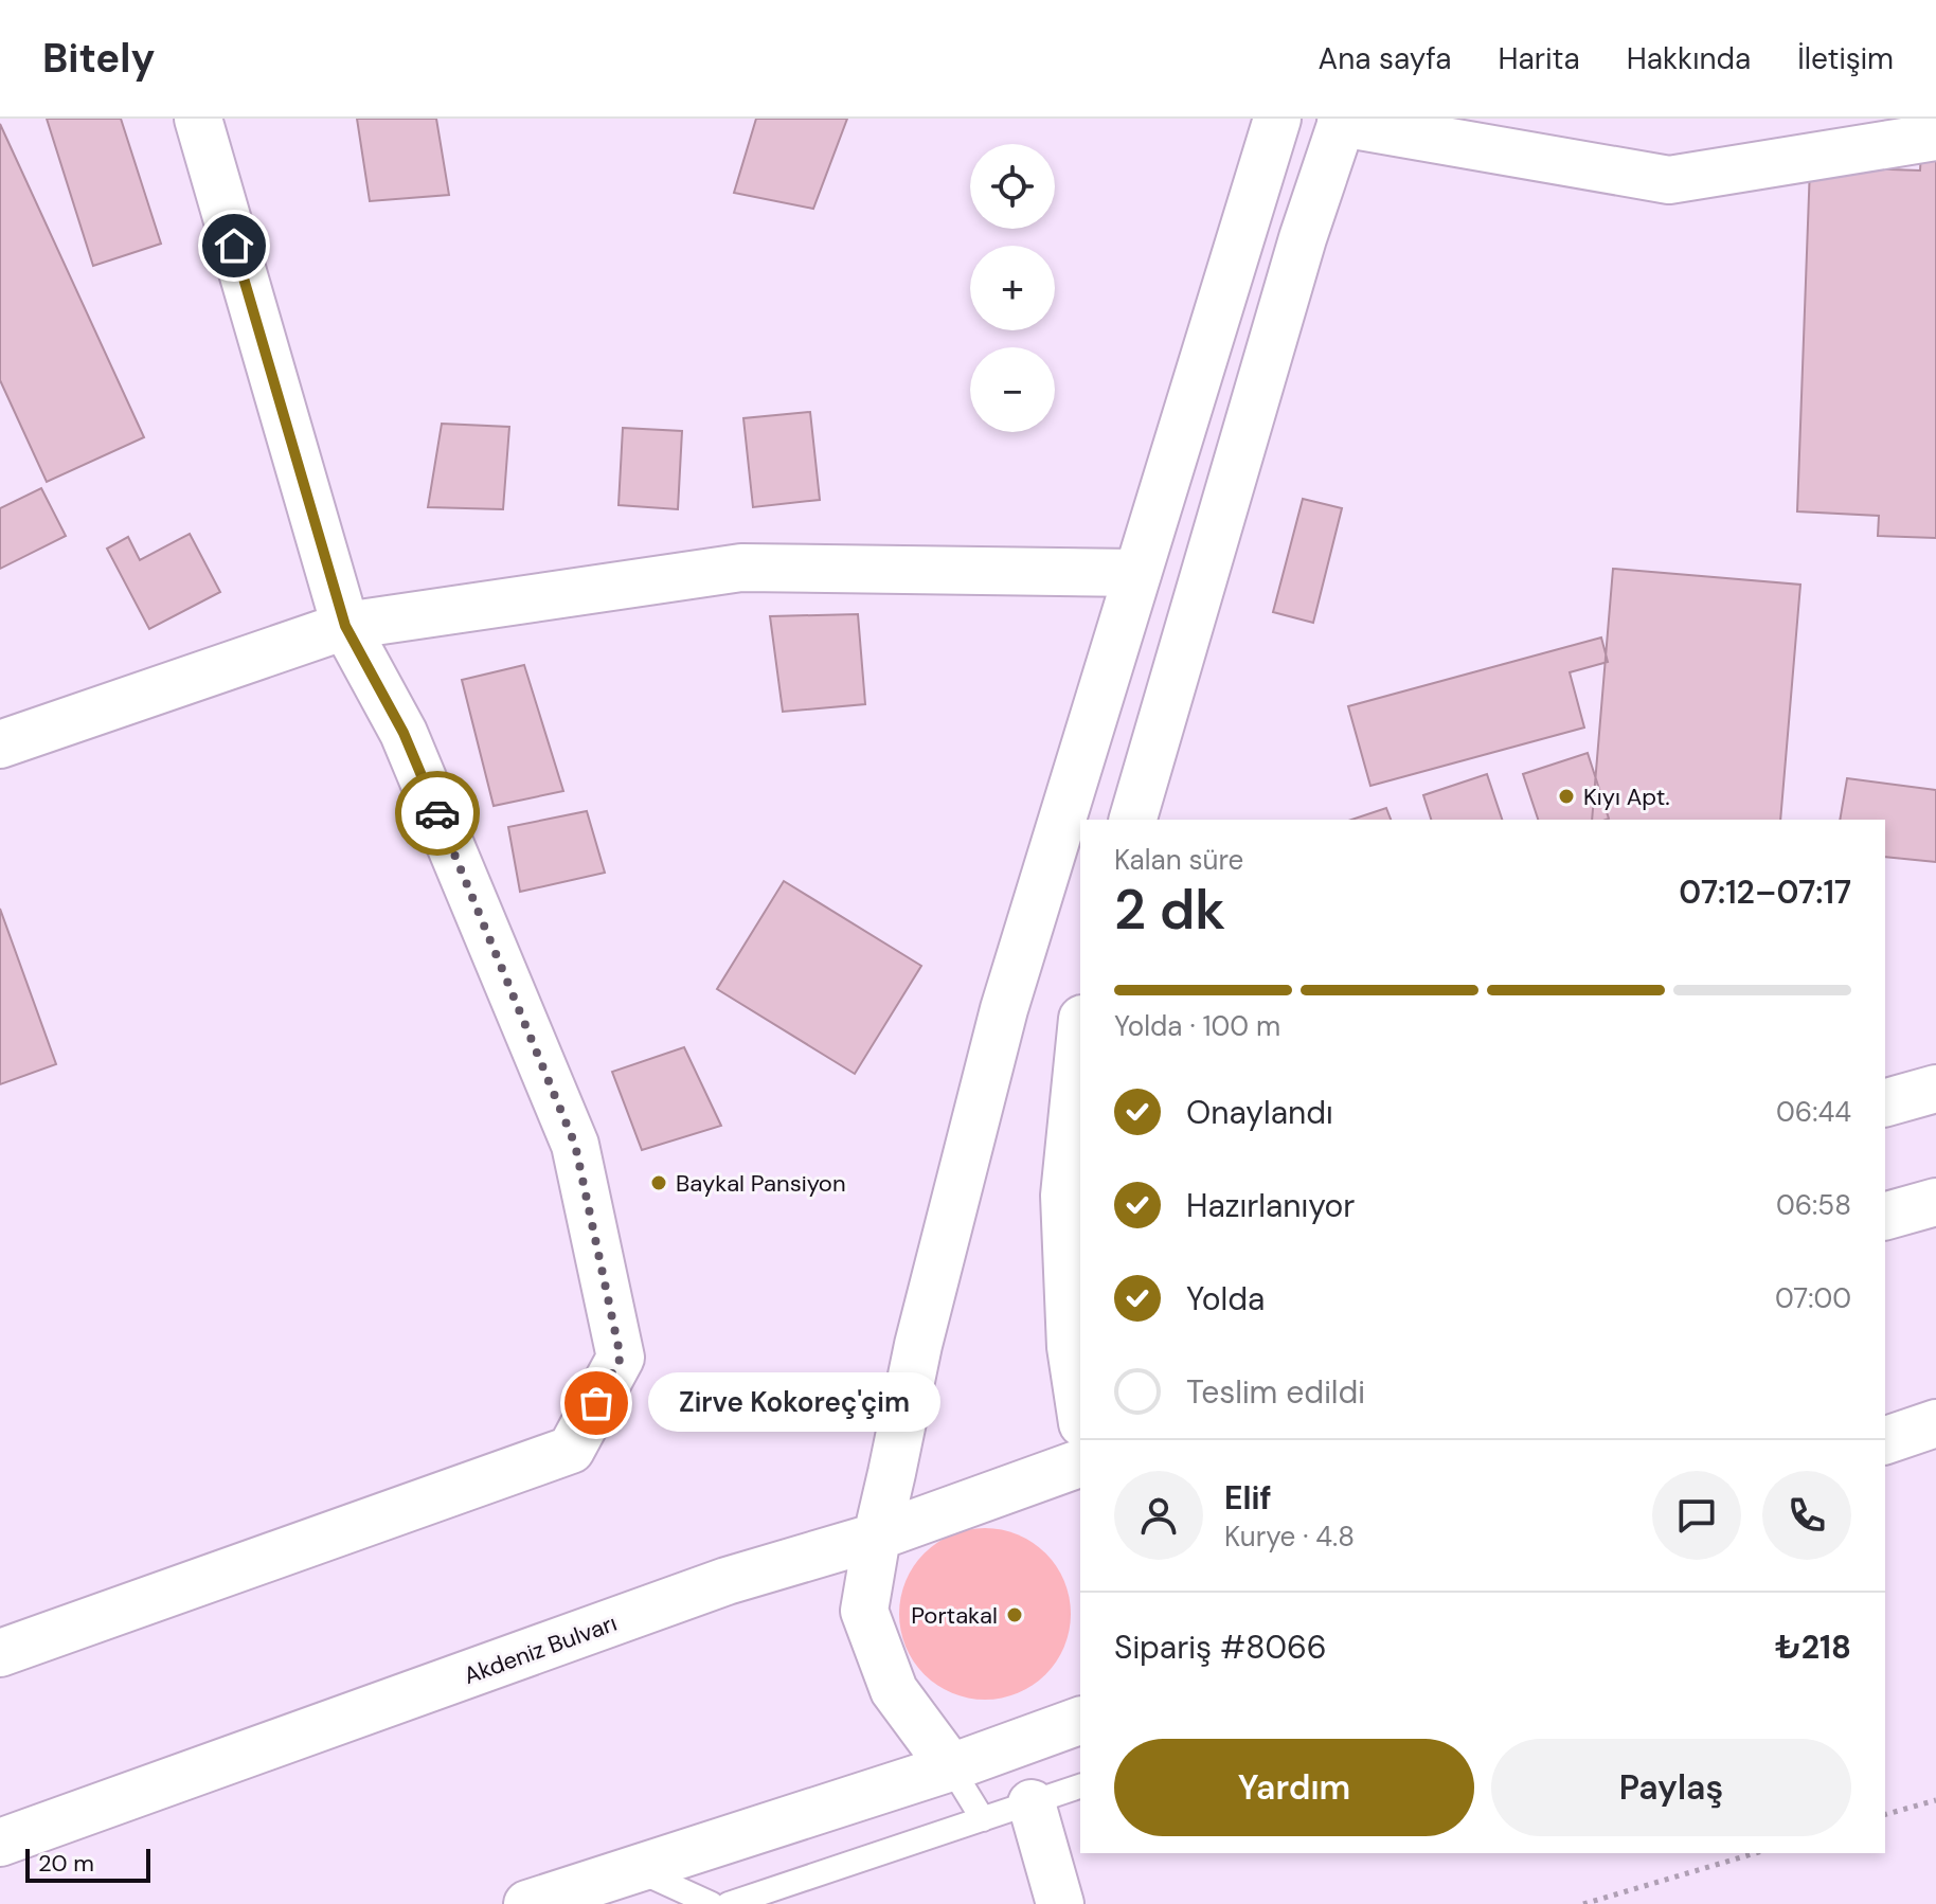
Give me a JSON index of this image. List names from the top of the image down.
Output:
{
  "streets": {
    "main road": ["Akdeniz Bulvarı"]
  },
  "places": [
    "Kıyı Apt.",
    "Baykal Pansiyon",
    "Zirve Kokoreç'çim",
    "Portakal"
  ],
  "scale_bar": "20 m",
  "page": {
    "header": "Bitely",
    "nav": [
      "Ana sayfa",
      "Harita",
      "Hakkında",
      "İletişim"
    ],
    "map_buttons": ["+", "−"],
    "heading": ["2 dk", "Kalan süre", "07:12–07:17"],
    "panel": [
      "Elif",
      "Kurye · 4.8",
      "Sipariş #8066",
      "₺218"
    ],
    "bar": "Yolda · 100 m",
    "list": [
      ["Onaylandı", "06:44"],
      ["Hazırlanıyor", "06:58"],
      ["Yolda", "07:00"],
      "Teslim edildi"
    ],
    "bubble": "Zirve Kokoreç'çim",
    "buttons": ["Yardım", "Paylaş"],
    "scale": "20 m"
  }
}
